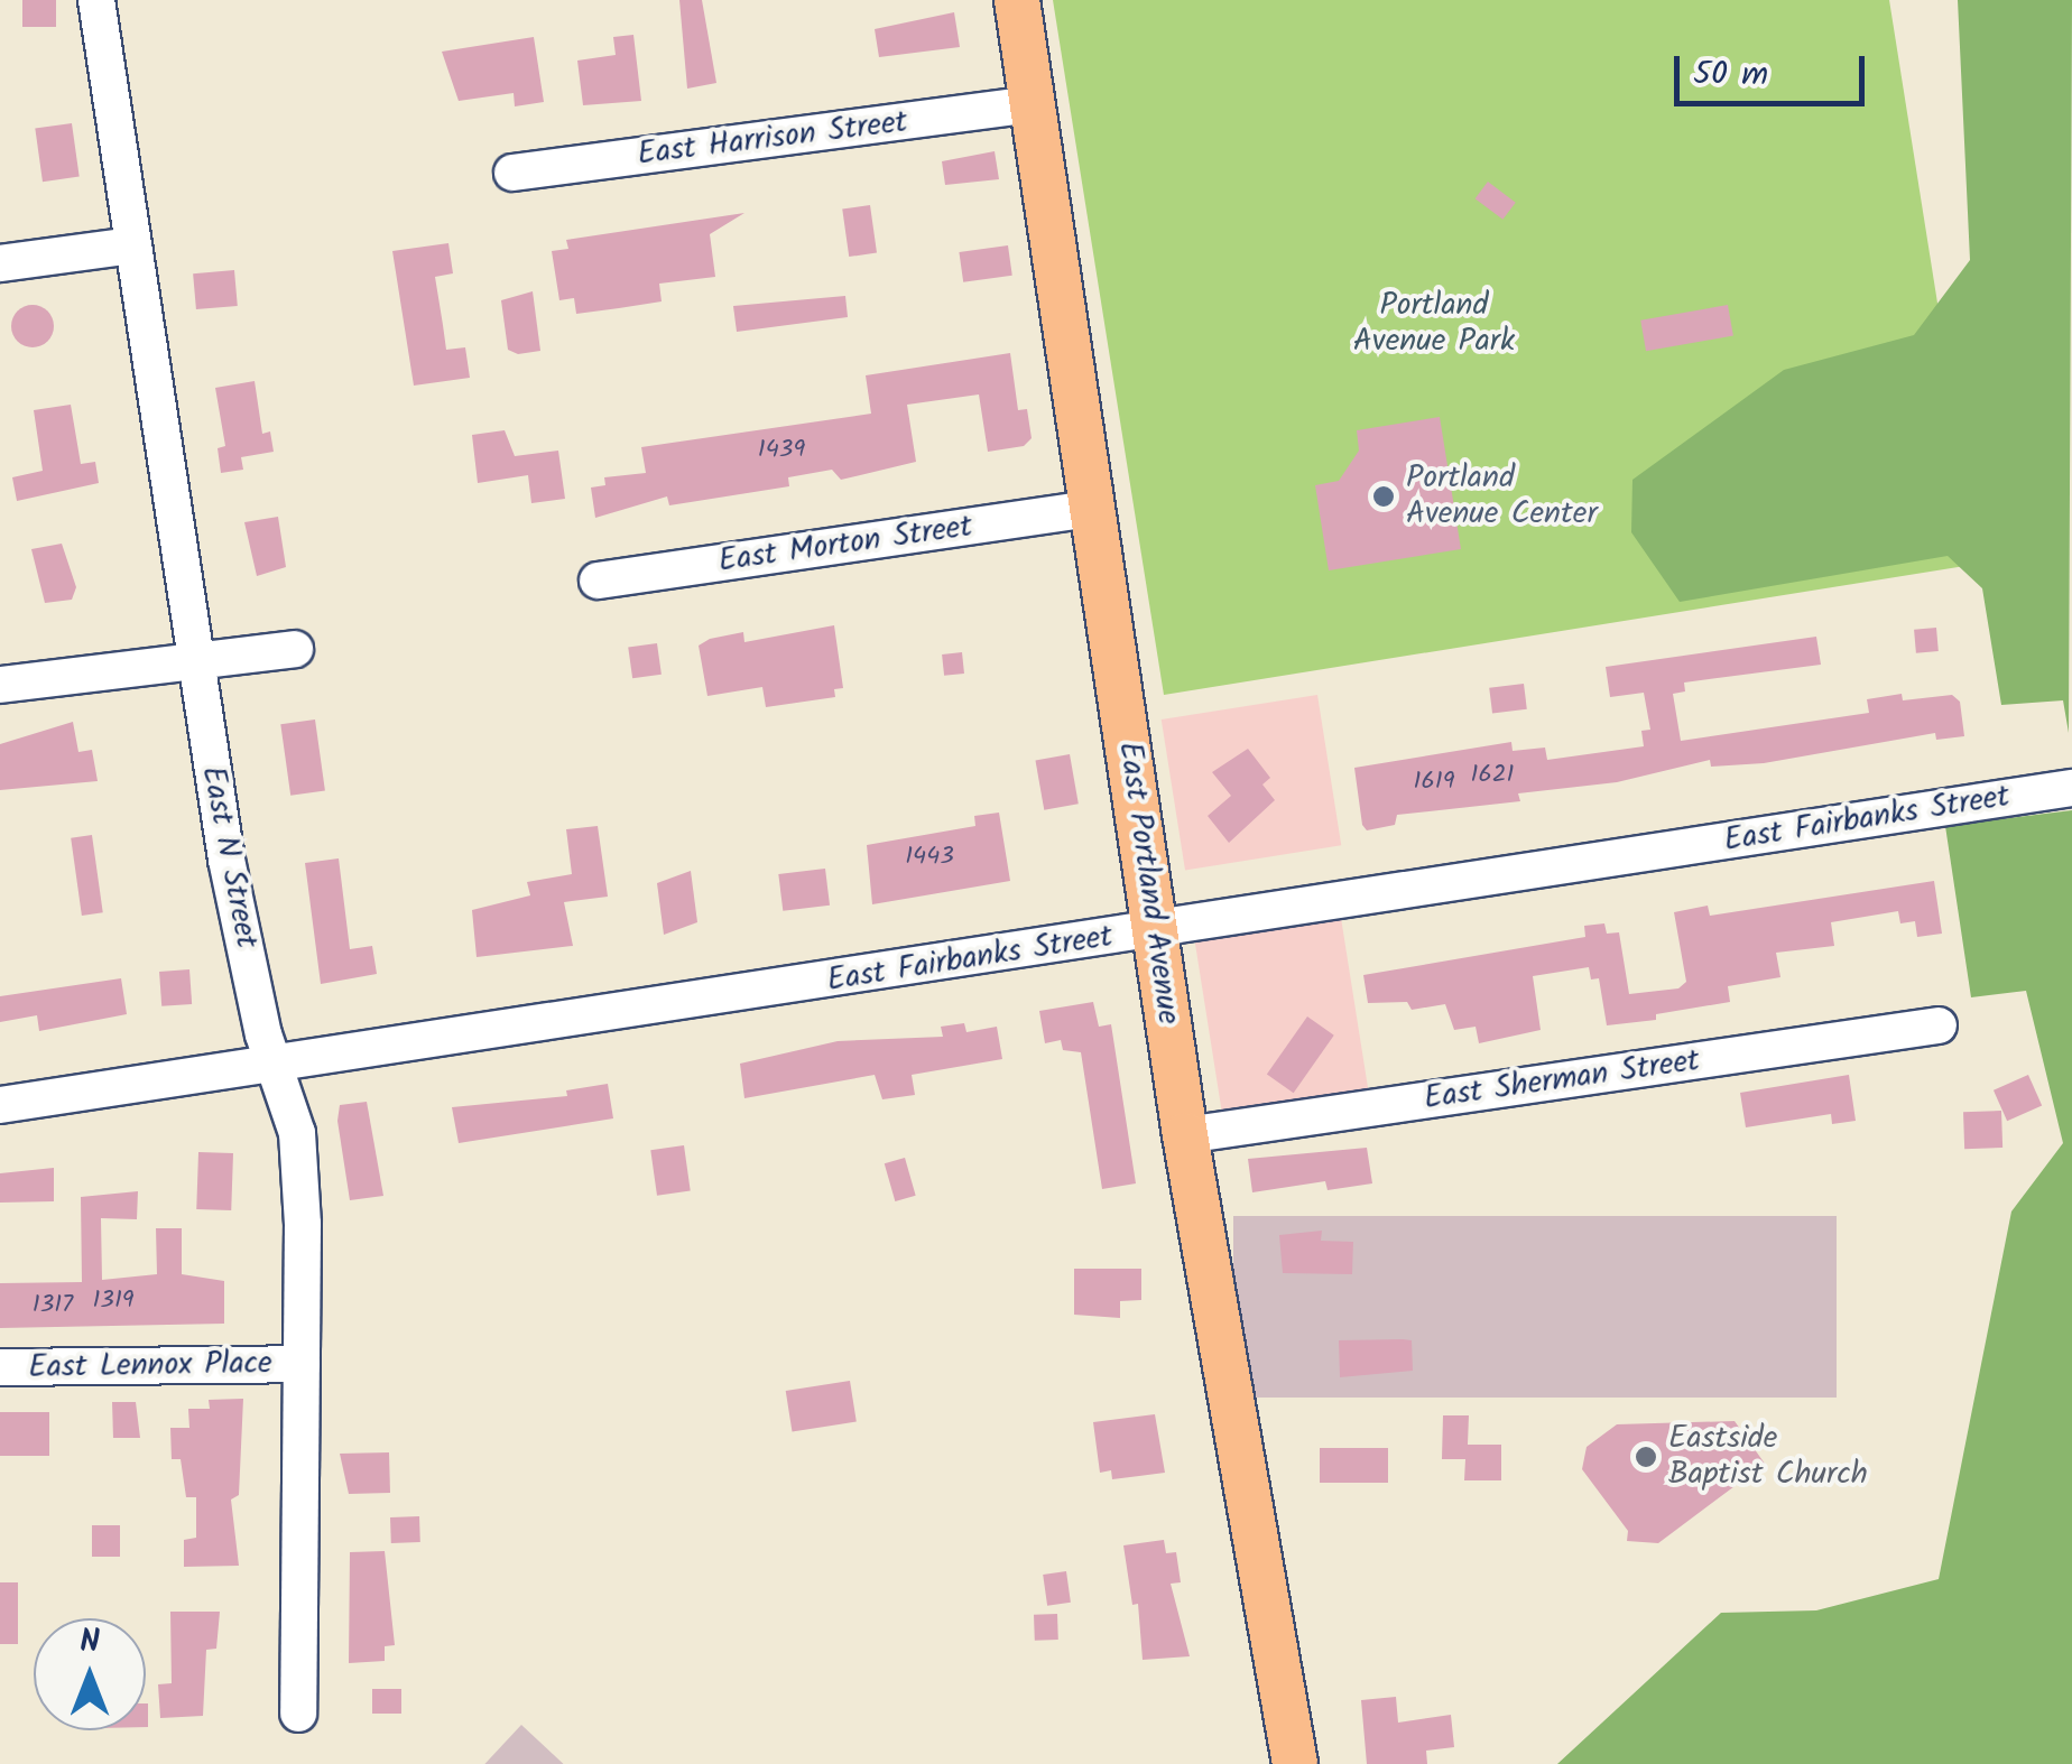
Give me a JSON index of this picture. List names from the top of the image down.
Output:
{
  "streets": {
    "main road": ["East Portland Avenue"],
    "street": [
      "East Harrison Street",
      "East Morton Street",
      "East Fairbanks Street",
      "East N Street",
      "East Sherman Street",
      "East Lennox Place"
    ]
  },
  "crossings": [
    ["East Harrison Street", "East Portland Avenue"],
    ["East Morton Street", "East Portland Avenue"],
    ["East Fairbanks Street", "East N Street"],
    ["East Fairbanks Street", "East Portland Avenue"],
    ["East N Street", "East Lennox Place"],
    ["East Portland Avenue", "East Sherman Street"]
  ],
  "parks": ["Portland Avenue Park"],
  "places": ["Portland Avenue Center", "Eastside Baptist Church"],
  "house_numbers": [
    "1439",
    "1621",
    "1619",
    "1443",
    "1319",
    "1317"
  ],
  "scale_bar": "50 m",
  "north": "top"
}
